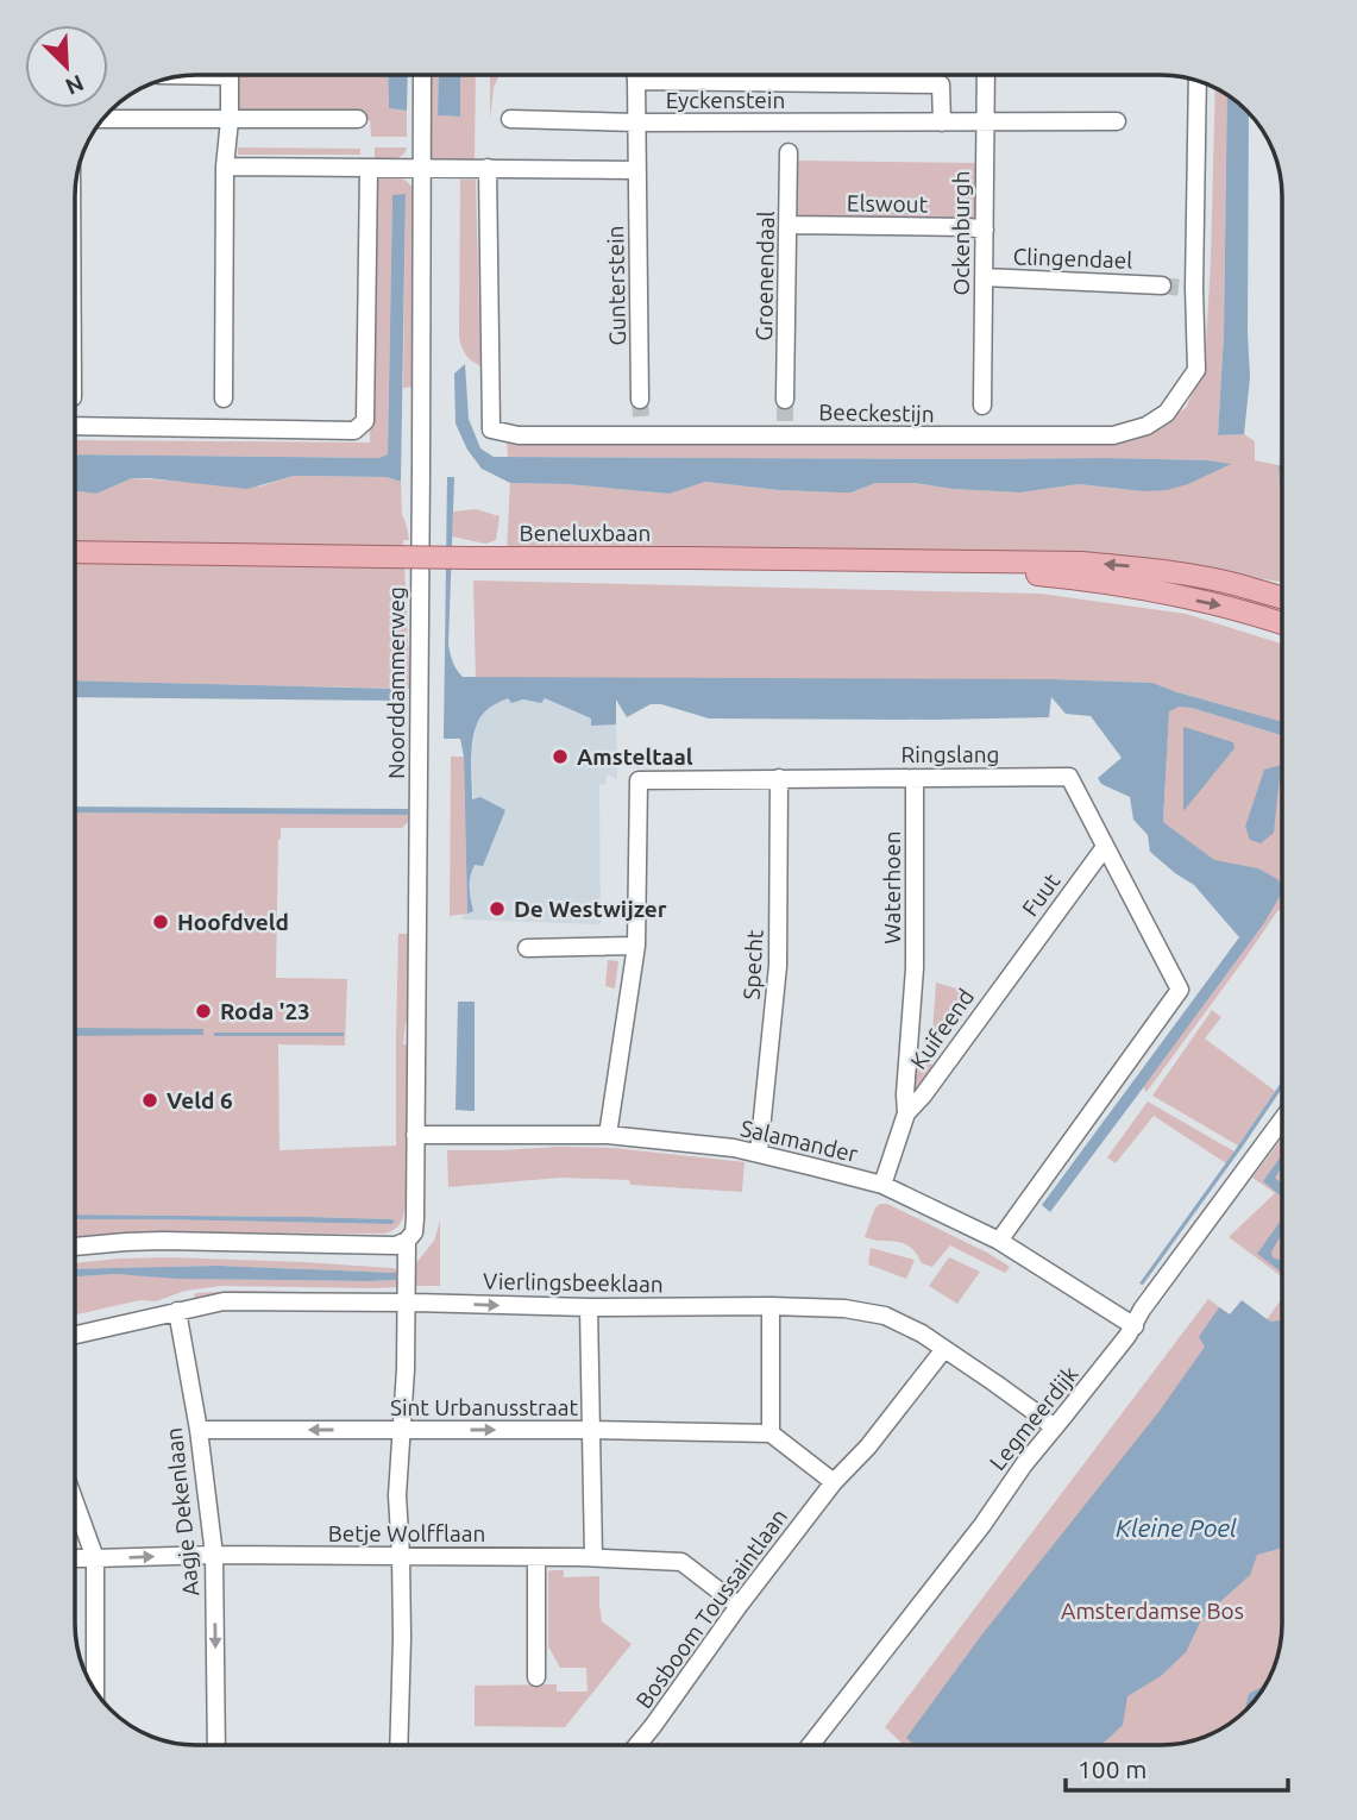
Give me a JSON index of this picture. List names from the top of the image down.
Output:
{
  "streets": {
    "main road": ["Beneluxbaan"],
    "street": [
      "Eyckenstein",
      "Elswout",
      "Ockenburgh",
      "Clingendael",
      "Groenendaal",
      "Gunterstein",
      "Beeckestijn",
      "Noorddammerweg",
      "Ringslang",
      "Waterhoen",
      "Fuut",
      "Specht",
      "Kuifeend",
      "Salamander",
      "Vierlingsbeeklaan",
      "Sint Urbanusstraat",
      "Legmeerdijk",
      "Aagje Dekenlaan",
      "Betje Wolfflaan",
      "Bosboom Toussaintlaan"
    ]
  },
  "crossings": [
    ["Eyckenstein", "Ockenburgh"],
    ["Eyckenstein", "Gunterstein"],
    ["Elswout", "Ockenburgh"],
    ["Elswout", "Groenendaal"],
    ["Ockenburgh", "Clingendael"],
    ["Ockenburgh", "Beeckestijn"],
    ["Gunterstein", "Beeckestijn"],
    ["Noorddammerweg", "Salamander"],
    ["Noorddammerweg", "Vierlingsbeeklaan"],
    ["Noorddammerweg", "Sint Urbanusstraat"],
    ["Noorddammerweg", "Betje Wolfflaan"],
    ["Ringslang", "Waterhoen"],
    ["Ringslang", "Fuut"],
    ["Ringslang", "Specht"],
    ["Ringslang", "Salamander"],
    ["Waterhoen", "Kuifeend"],
    ["Fuut", "Kuifeend"],
    ["Specht", "Salamander"],
    ["Kuifeend", "Salamander"],
    ["Salamander", "Legmeerdijk"],
    ["Vierlingsbeeklaan", "Legmeerdijk"],
    ["Vierlingsbeeklaan", "Aagje Dekenlaan"],
    ["Vierlingsbeeklaan", "Bosboom Toussaintlaan"],
    ["Sint Urbanusstraat", "Aagje Dekenlaan"],
    ["Aagje Dekenlaan", "Betje Wolfflaan"],
    ["Betje Wolfflaan", "Bosboom Toussaintlaan"]
  ],
  "water": ["Kleine Poel"],
  "parks": ["Amsterdamse Bos"],
  "places": [
    "Amsteltaal",
    "De Westwijzer",
    "Hoofdveld",
    "Roda '23",
    "Veld 6"
  ],
  "scale_bar": "100 m",
  "north": "bottom right"
}
